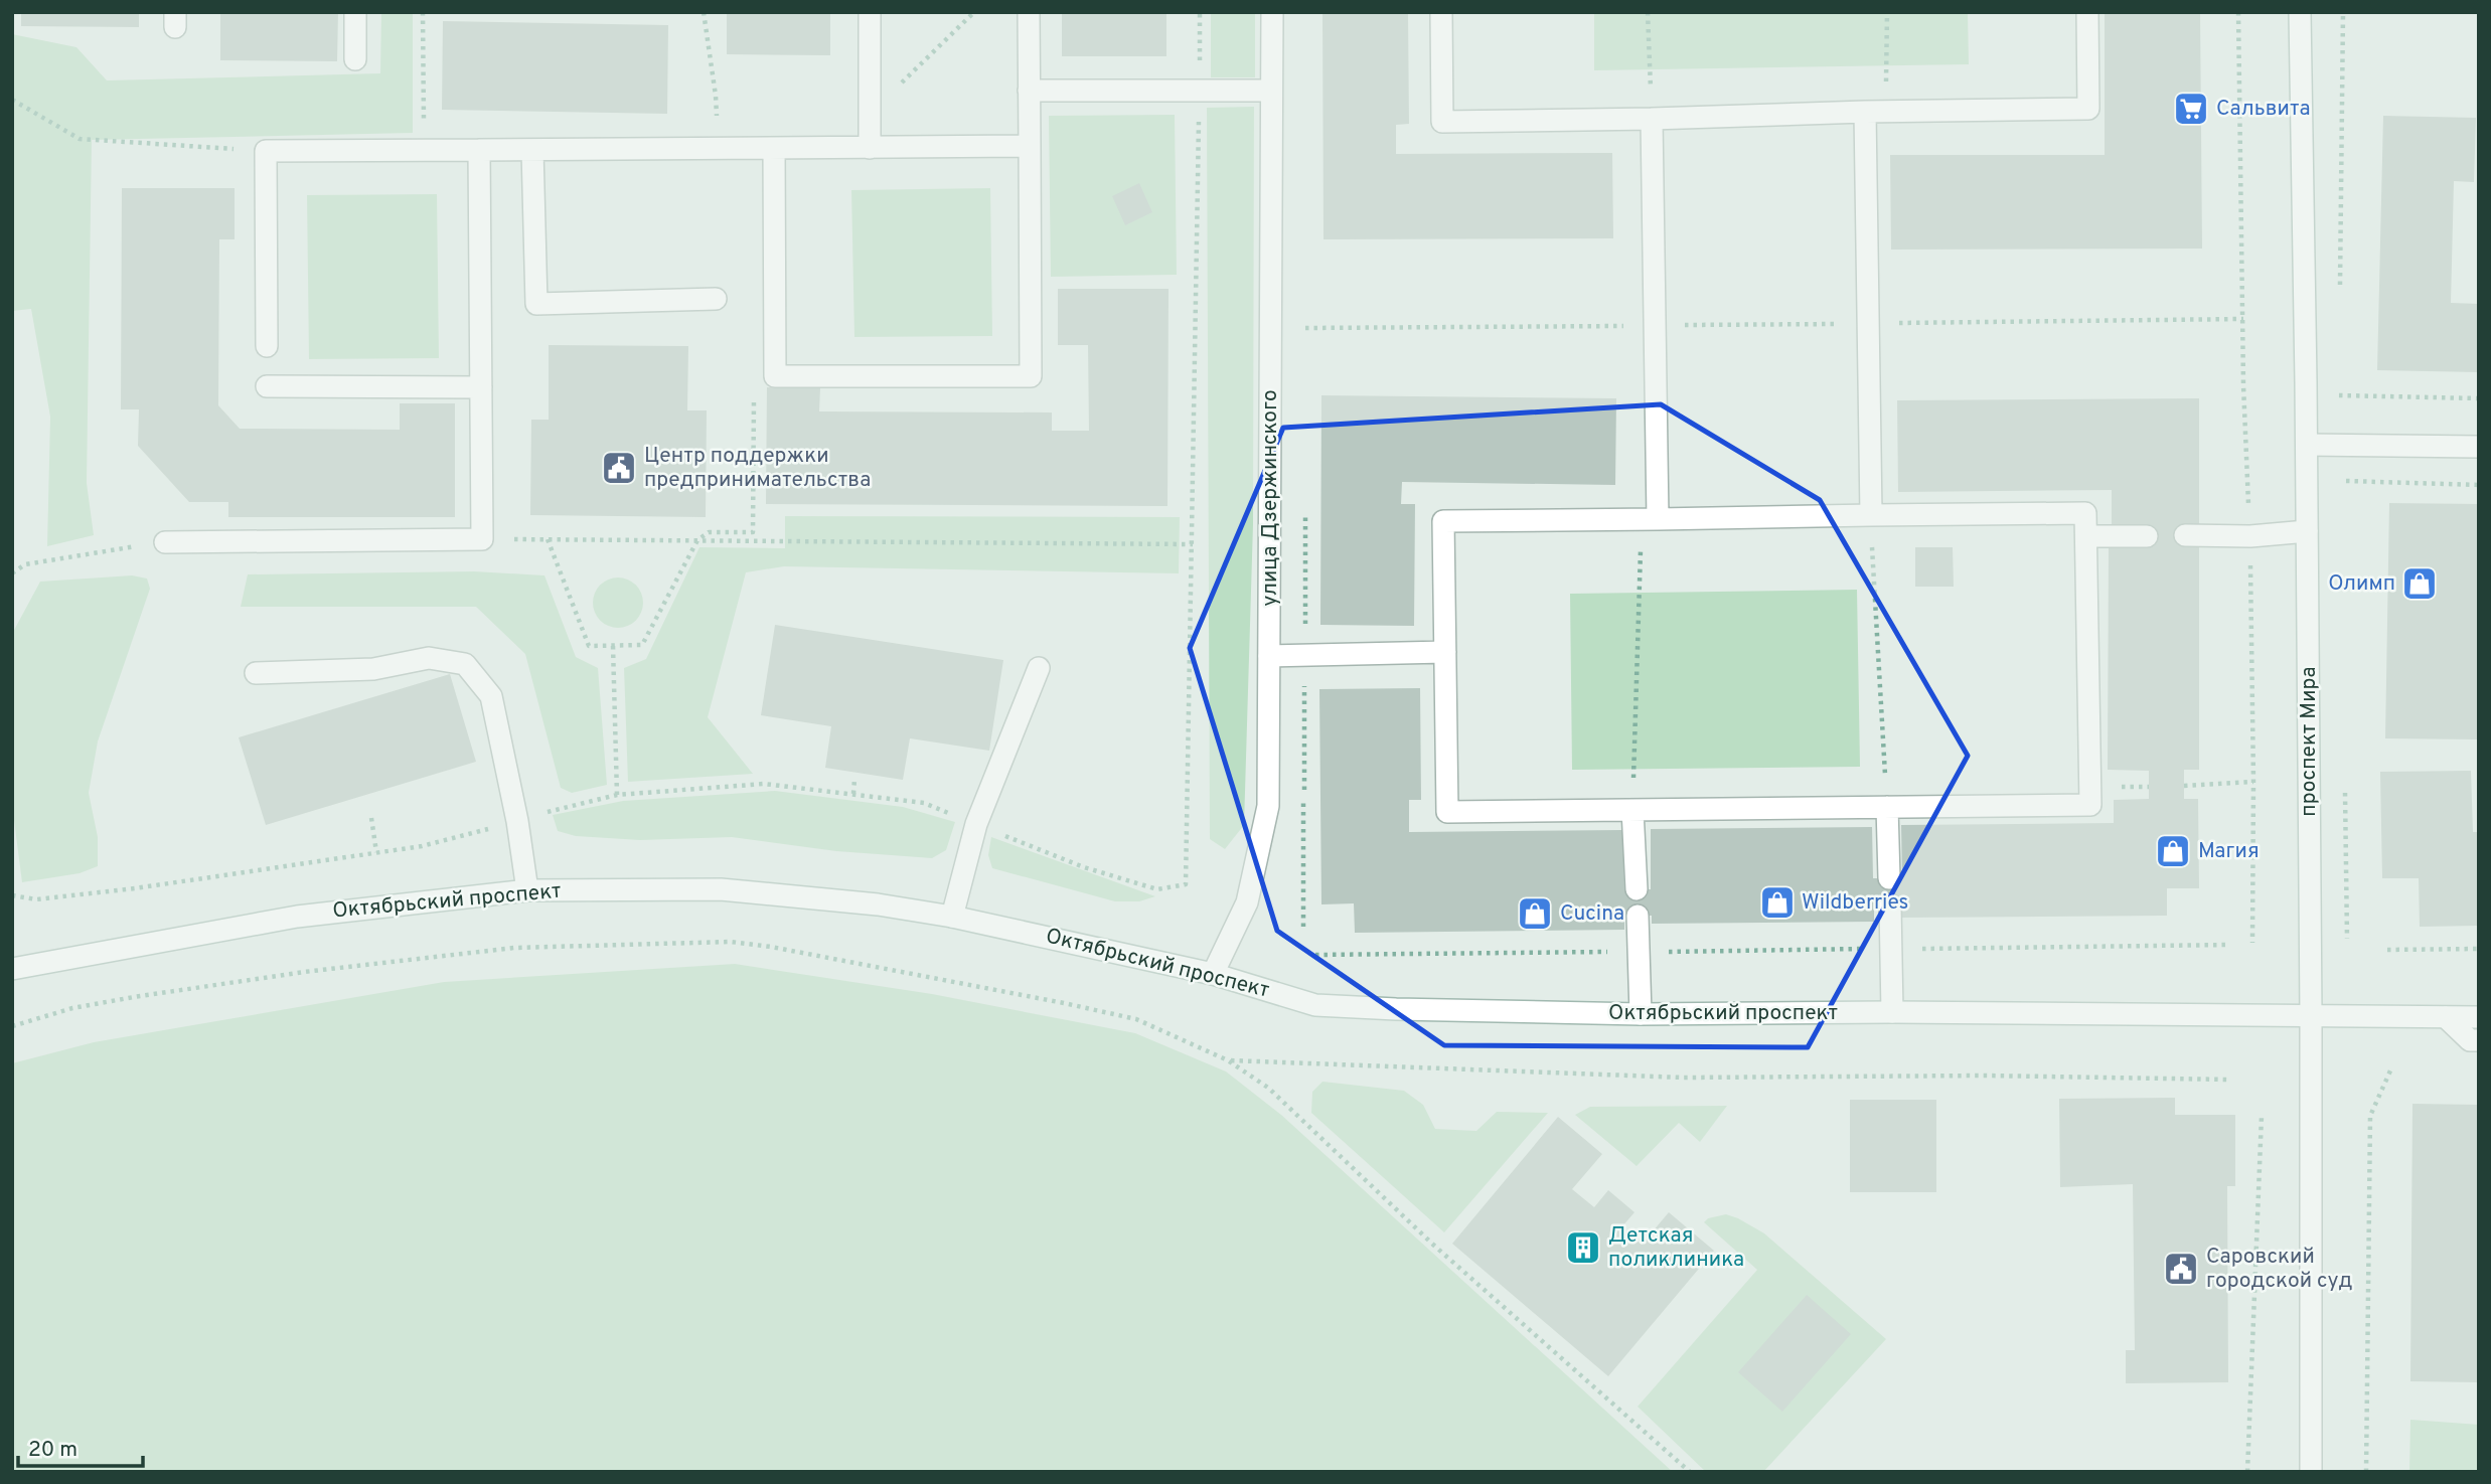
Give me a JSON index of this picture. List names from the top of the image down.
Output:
{
  "streets": {
    "street": ["улица Дзержинского", "проспект Мира", "Октябрьский проспект"]
  },
  "crossings": [
    ["улица Дзержинского", "Октябрьский проспект"],
    ["проспект Мира", "Октябрьский проспект"]
  ],
  "places": {
    "supermarket": ["Сальвита"],
    "public building": ["Центр поддержки предпринимательства", "Саровский городской суд"],
    "shop": [
      "Олимп",
      "Магия",
      "Wildberries",
      "Cucina"
    ],
    "building": ["Детская поликлиника"]
  },
  "scale_bar": "20 m"
}
